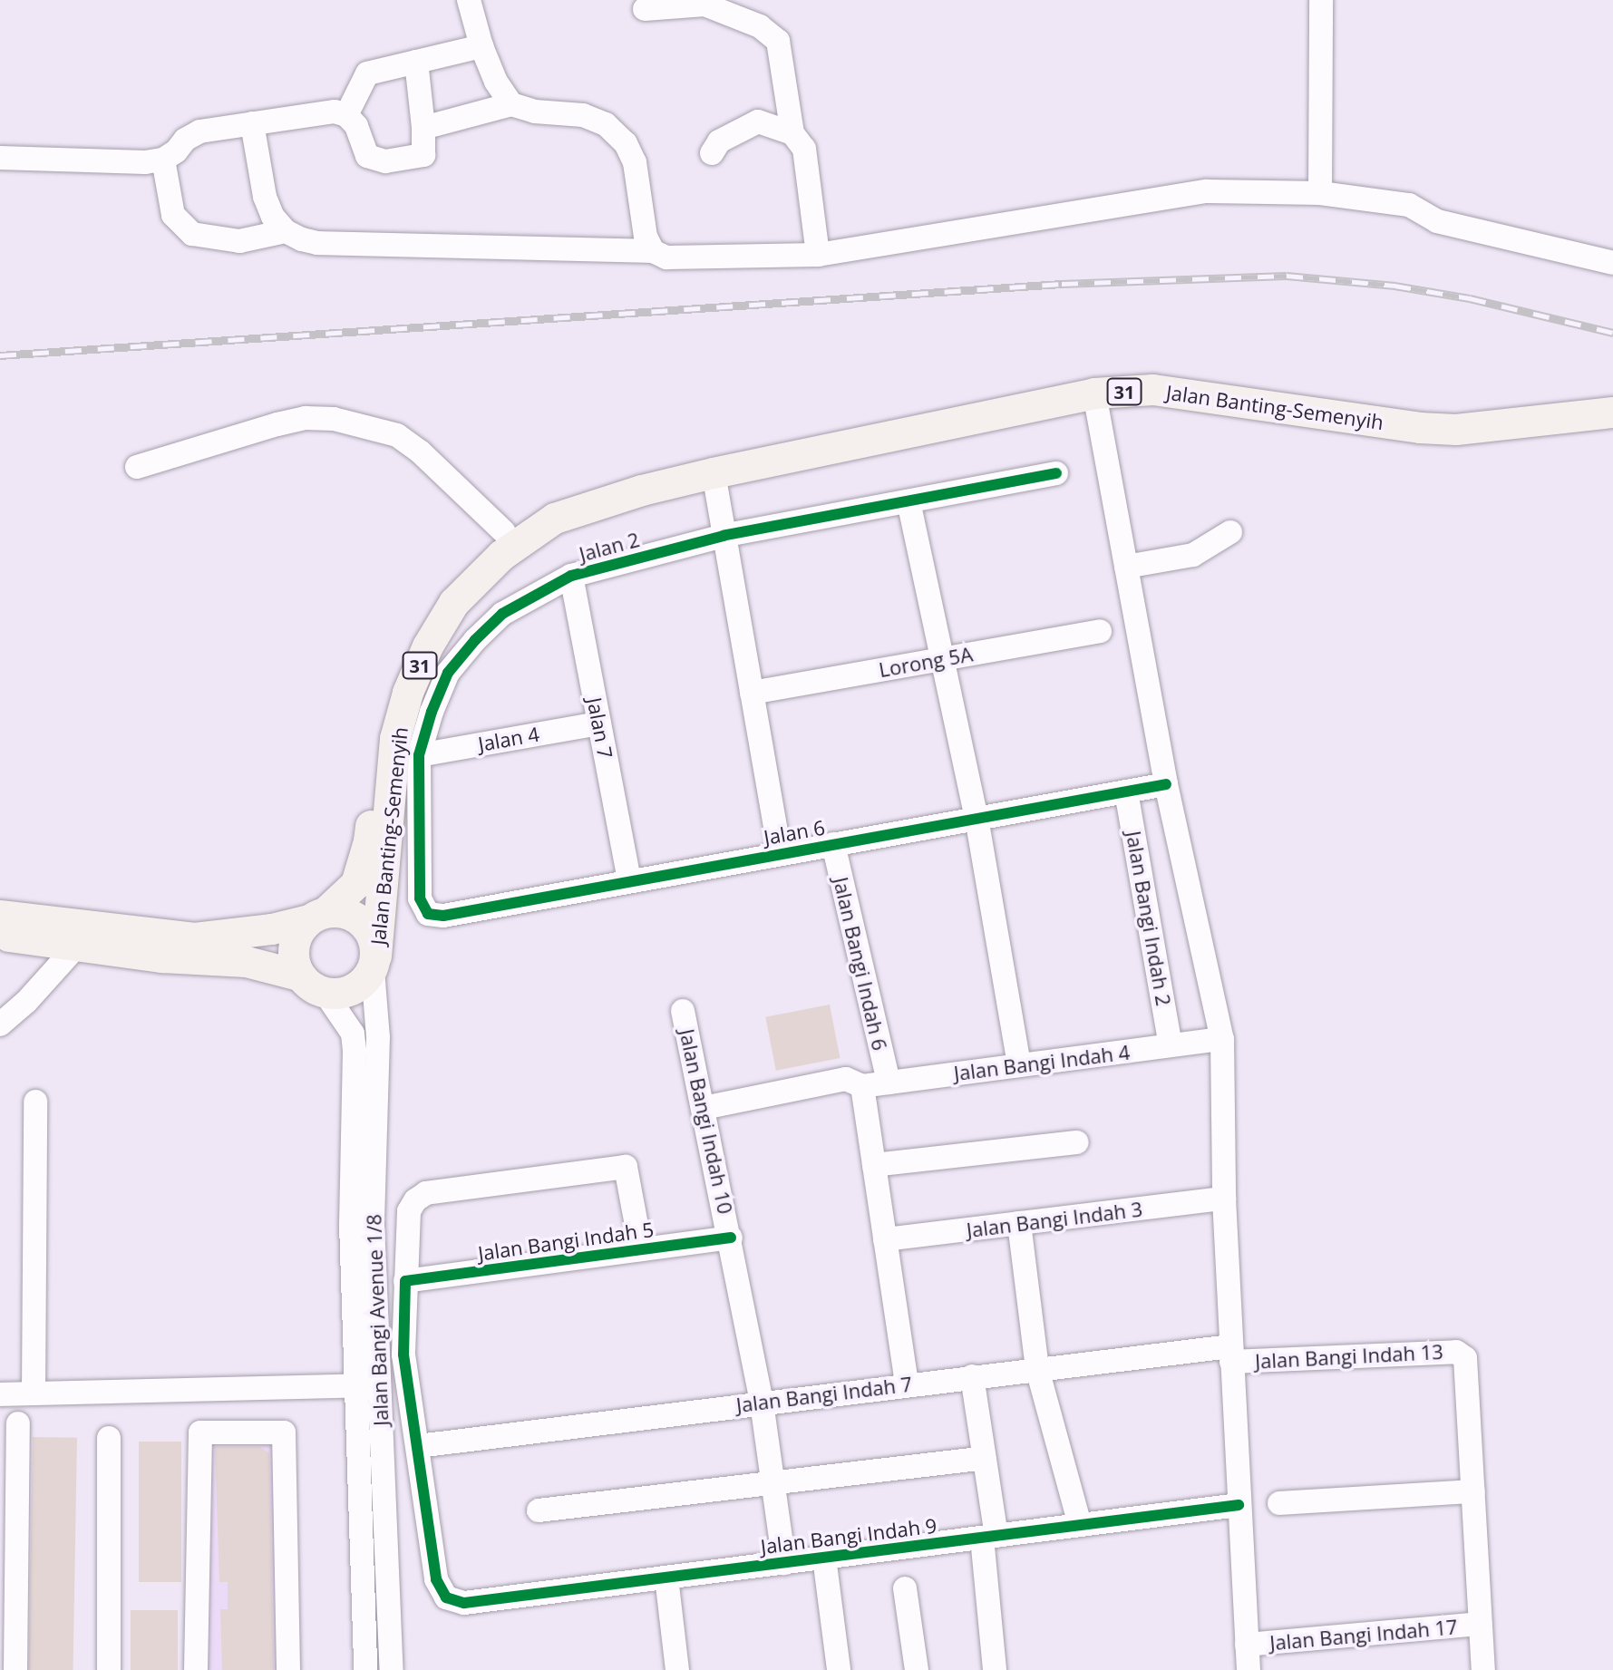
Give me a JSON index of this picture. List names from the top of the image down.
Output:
{
  "streets": {
    "main road": ["31", "Jalan Banting-Semenyih"],
    "street": [
      "Jalan 2",
      "Lorong 5A",
      "Jalan 7",
      "Jalan 4",
      "Jalan 6",
      "Jalan Bangi Indah 2",
      "Jalan Bangi Indah 6",
      "Jalan Bangi Indah 4",
      "Jalan Bangi Indah 10",
      "Jalan Bangi Indah 3",
      "Jalan Bangi Indah 5",
      "Jalan Bangi Avenue 1/8",
      "Jalan Bangi Indah 13",
      "Jalan Bangi Indah 7",
      "Jalan Bangi Indah 9",
      "Jalan Bangi Indah 17"
    ]
  },
  "crossings": [
    ["Jalan Banting-Semenyih", "Jalan Bangi Avenue 1/8"],
    ["Jalan 2", "Jalan 7"],
    ["Jalan 2", "Jalan 4"],
    ["Jalan 2", "Jalan 6"],
    ["Jalan 7", "Jalan 4"],
    ["Jalan 7", "Jalan 6"],
    ["Jalan 6", "Jalan Bangi Indah 2"],
    ["Jalan 6", "Jalan Bangi Indah 6"],
    ["Jalan Bangi Indah 2", "Jalan Bangi Indah 4"],
    ["Jalan Bangi Indah 6", "Jalan Bangi Indah 4"],
    ["Jalan Bangi Indah 4", "Jalan Bangi Indah 10"],
    ["Jalan Bangi Indah 10", "Jalan Bangi Indah 5"],
    ["Jalan Bangi Indah 10", "Jalan Bangi Indah 7"],
    ["Jalan Bangi Indah 10", "Jalan Bangi Indah 9"],
    ["Jalan Bangi Indah 13", "Jalan Bangi Indah 7"],
    ["Jalan Bangi Indah 7", "Jalan Bangi Indah 9"]
  ]
}
